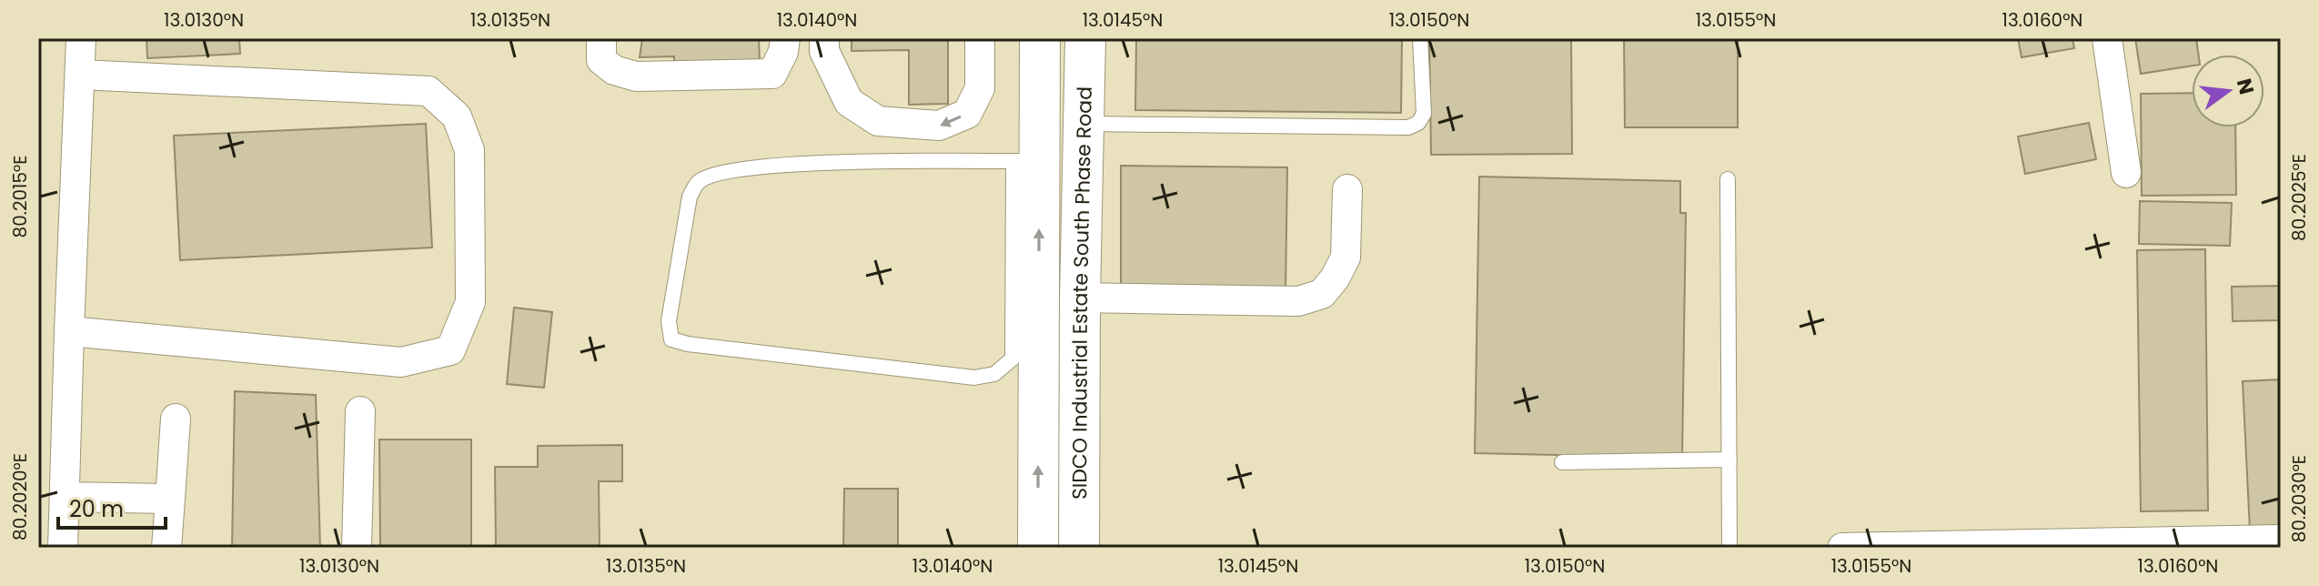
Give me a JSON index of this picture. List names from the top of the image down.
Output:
{
  "streets": {
    "main road": ["SIDCO Industrial Estate South Phase Road"]
  },
  "scale_bar": "20 m",
  "north": "right",
  "coordinates": [
    "13.0130°N",
    "13.0135°N",
    "13.0140°N",
    "13.0145°N",
    "13.0150°N",
    "13.0155°N",
    "13.0160°N",
    "80.2015°E",
    "80.2025°E",
    "80.2020°E",
    "80.2030°E"
  ]
}
